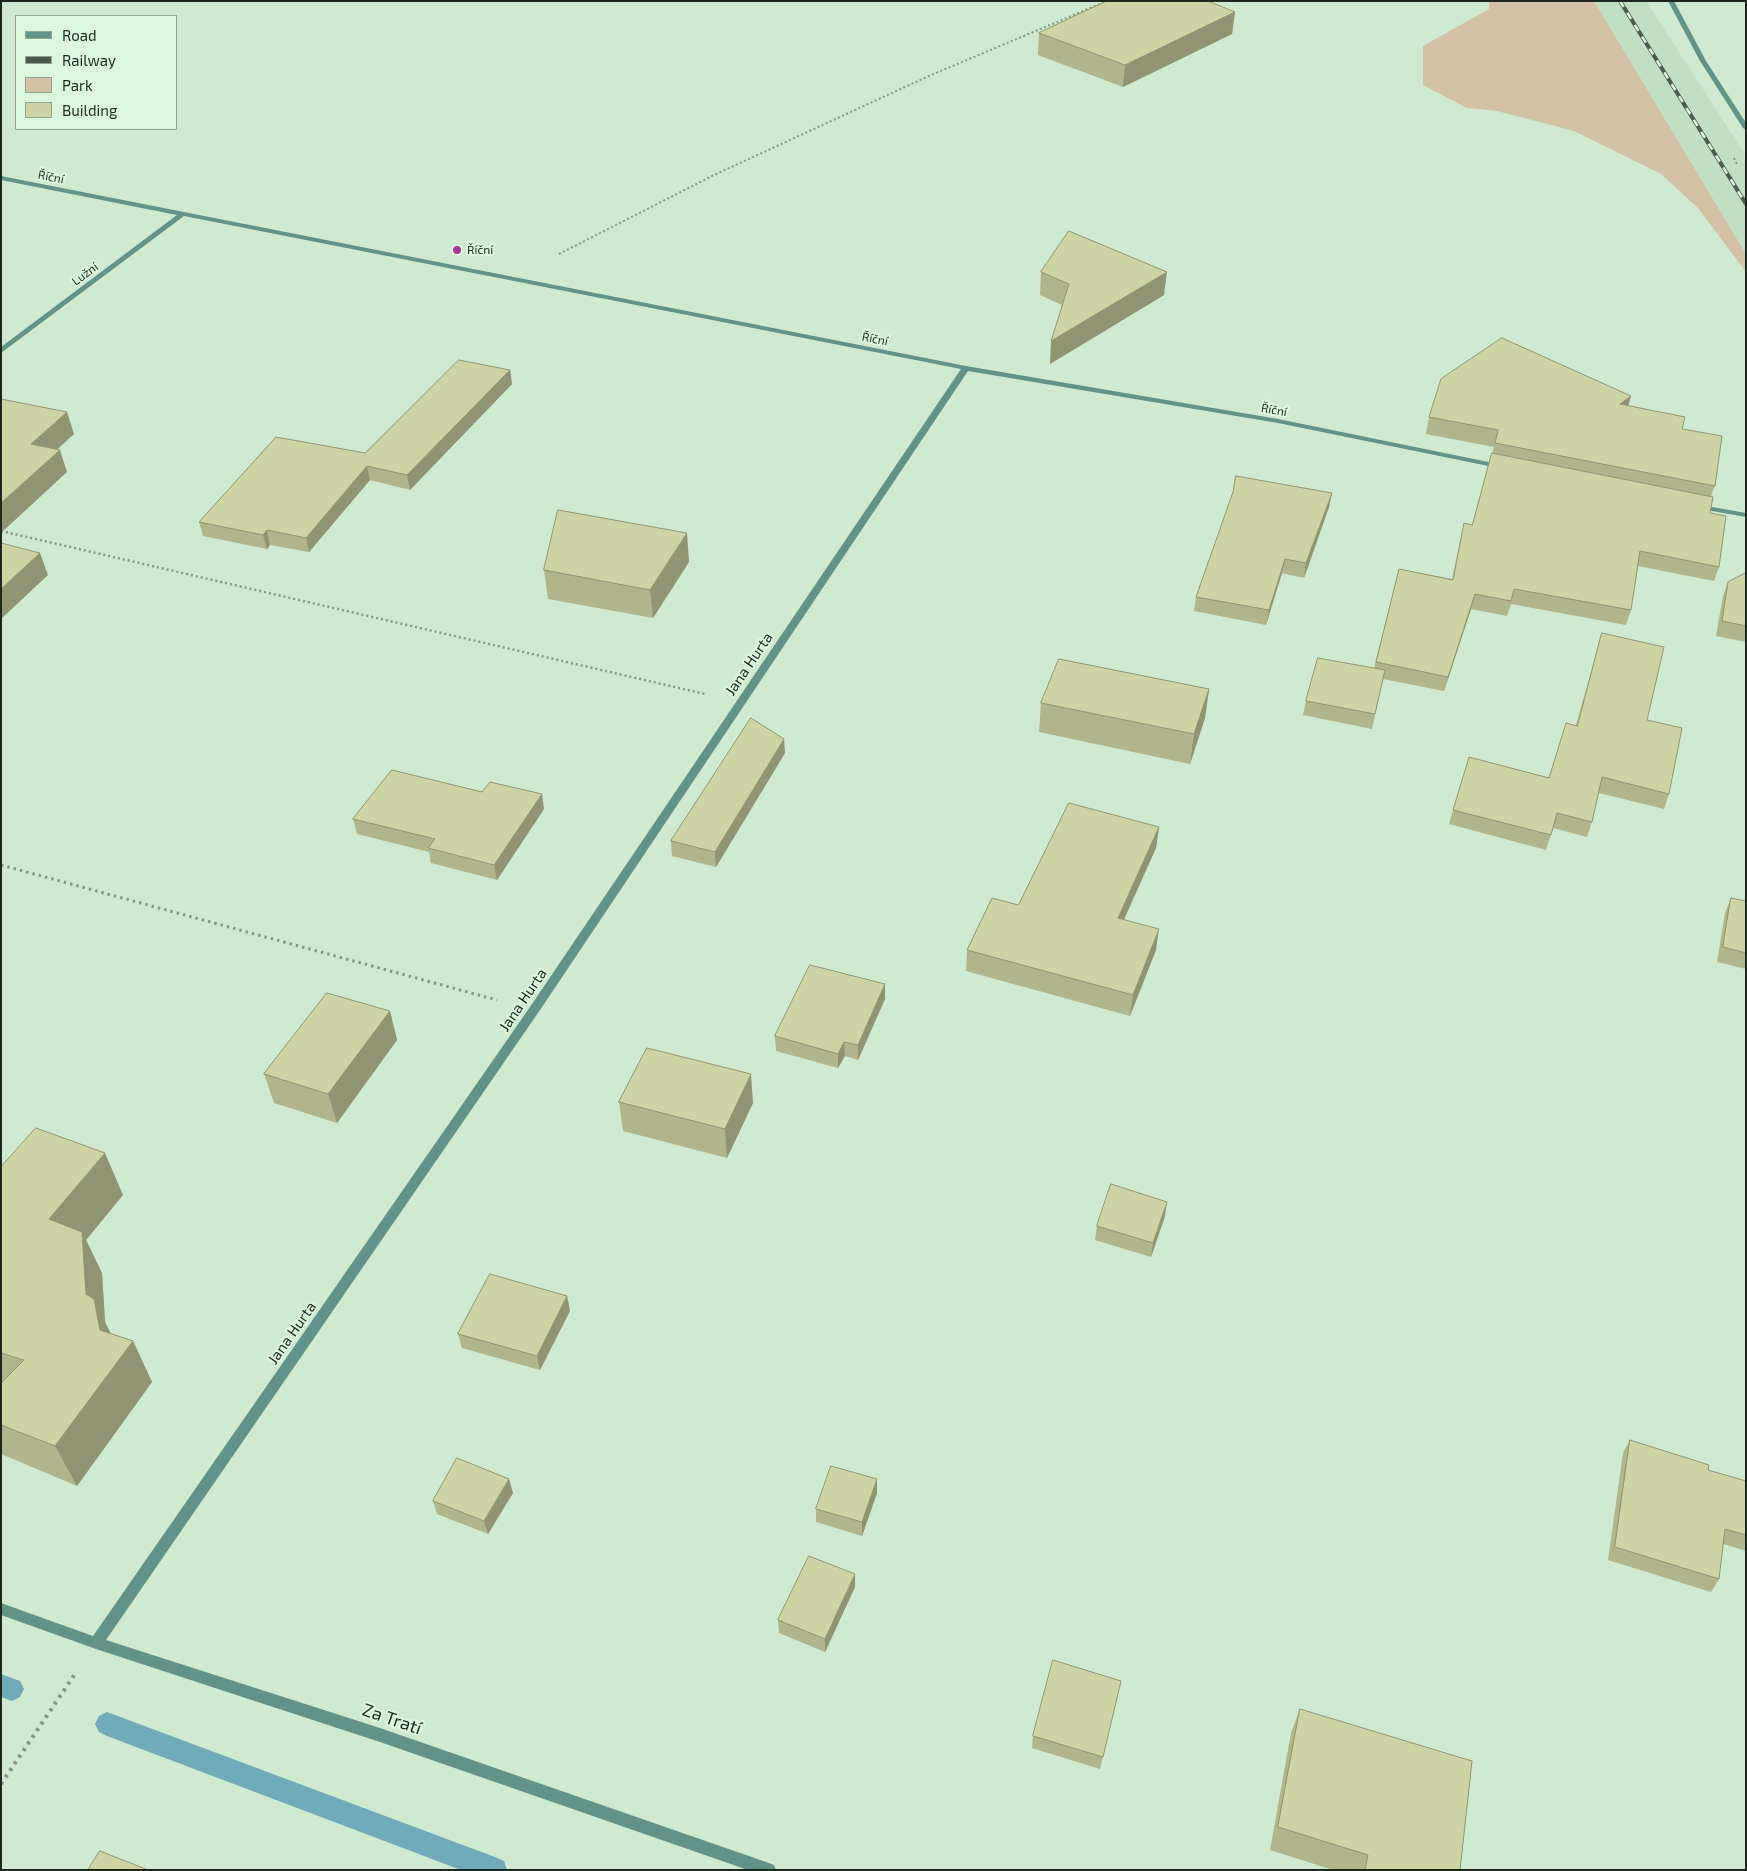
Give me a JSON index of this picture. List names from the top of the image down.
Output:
{
  "streets": {
    "street": [
      "Říční",
      "Lužní",
      "Jana Hurta",
      "Za Tratí"
    ]
  },
  "crossings": [
    ["Říční", "Lužní"],
    ["Říční", "Jana Hurta"],
    ["Jana Hurta", "Za Tratí"]
  ],
  "places": ["Říční"],
  "legend": [
    "Road",
    "Railway",
    "Park",
    "Building"
  ]
}
